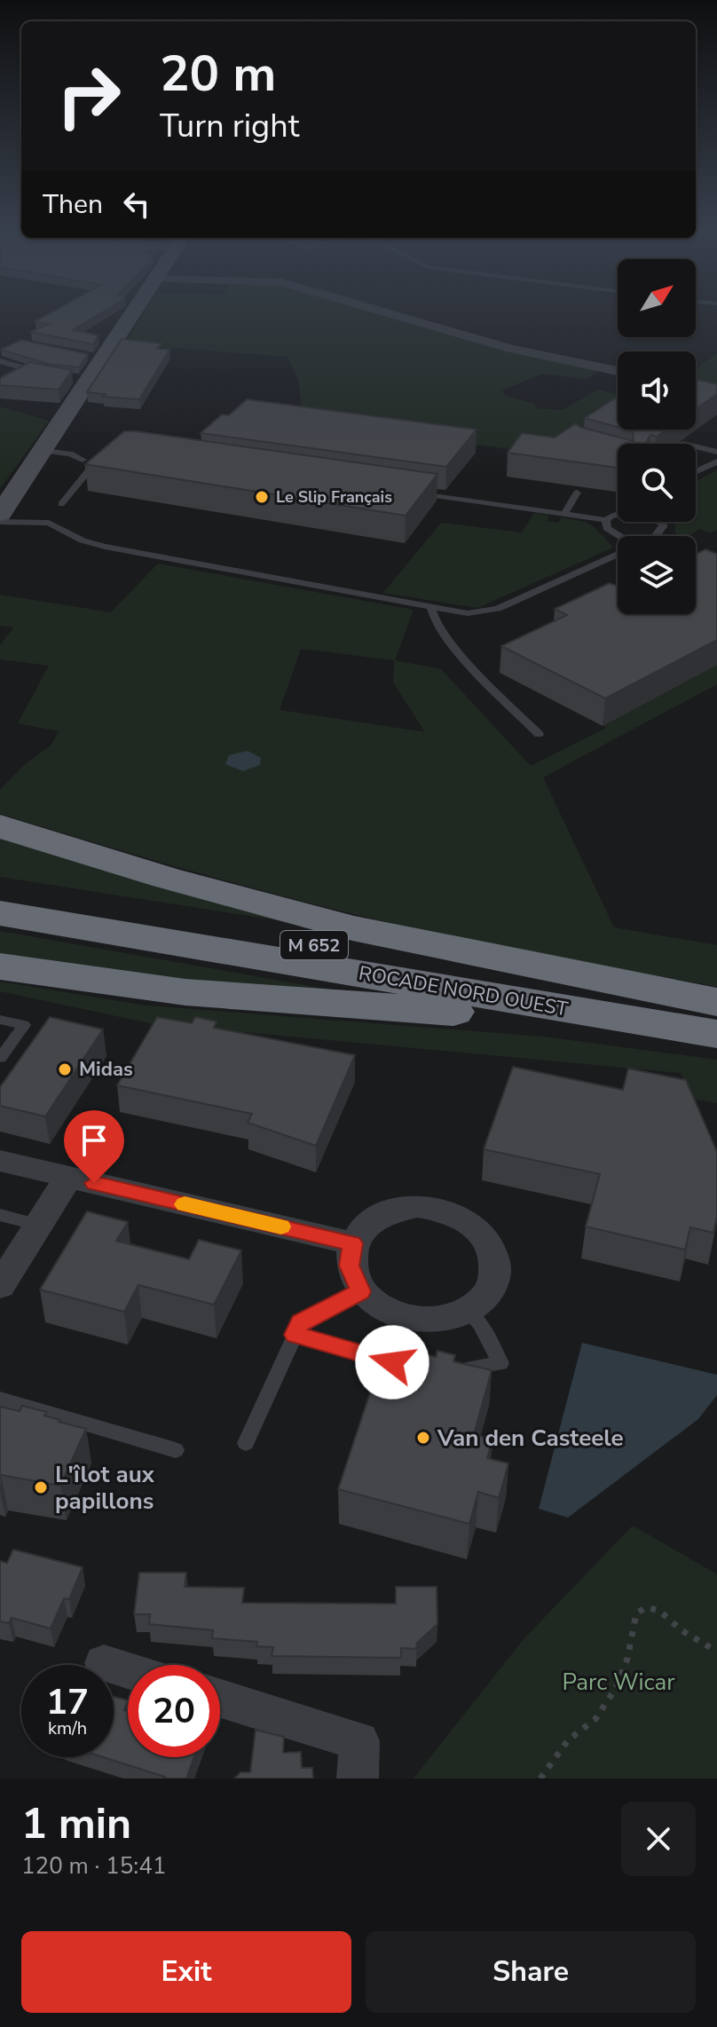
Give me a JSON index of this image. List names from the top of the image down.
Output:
{
  "streets": {
    "highway": ["M 652", "ROCADE NORD OUEST"]
  },
  "parks": ["Parc Wicar"],
  "places": [
    "Le Slip Français",
    "Midas",
    "Van den Casteele",
    "L'îlot aux papillons"
  ],
  "north": "top right",
  "page": {
    "turn": ["20 m", "Turn right"],
    "then": "Then",
    "speed": "17 km/h",
    "limit": "20",
    "heading": ["1 min", "120 m · 15:41"],
    "buttons": ["Exit", "Share"]
  }
}
